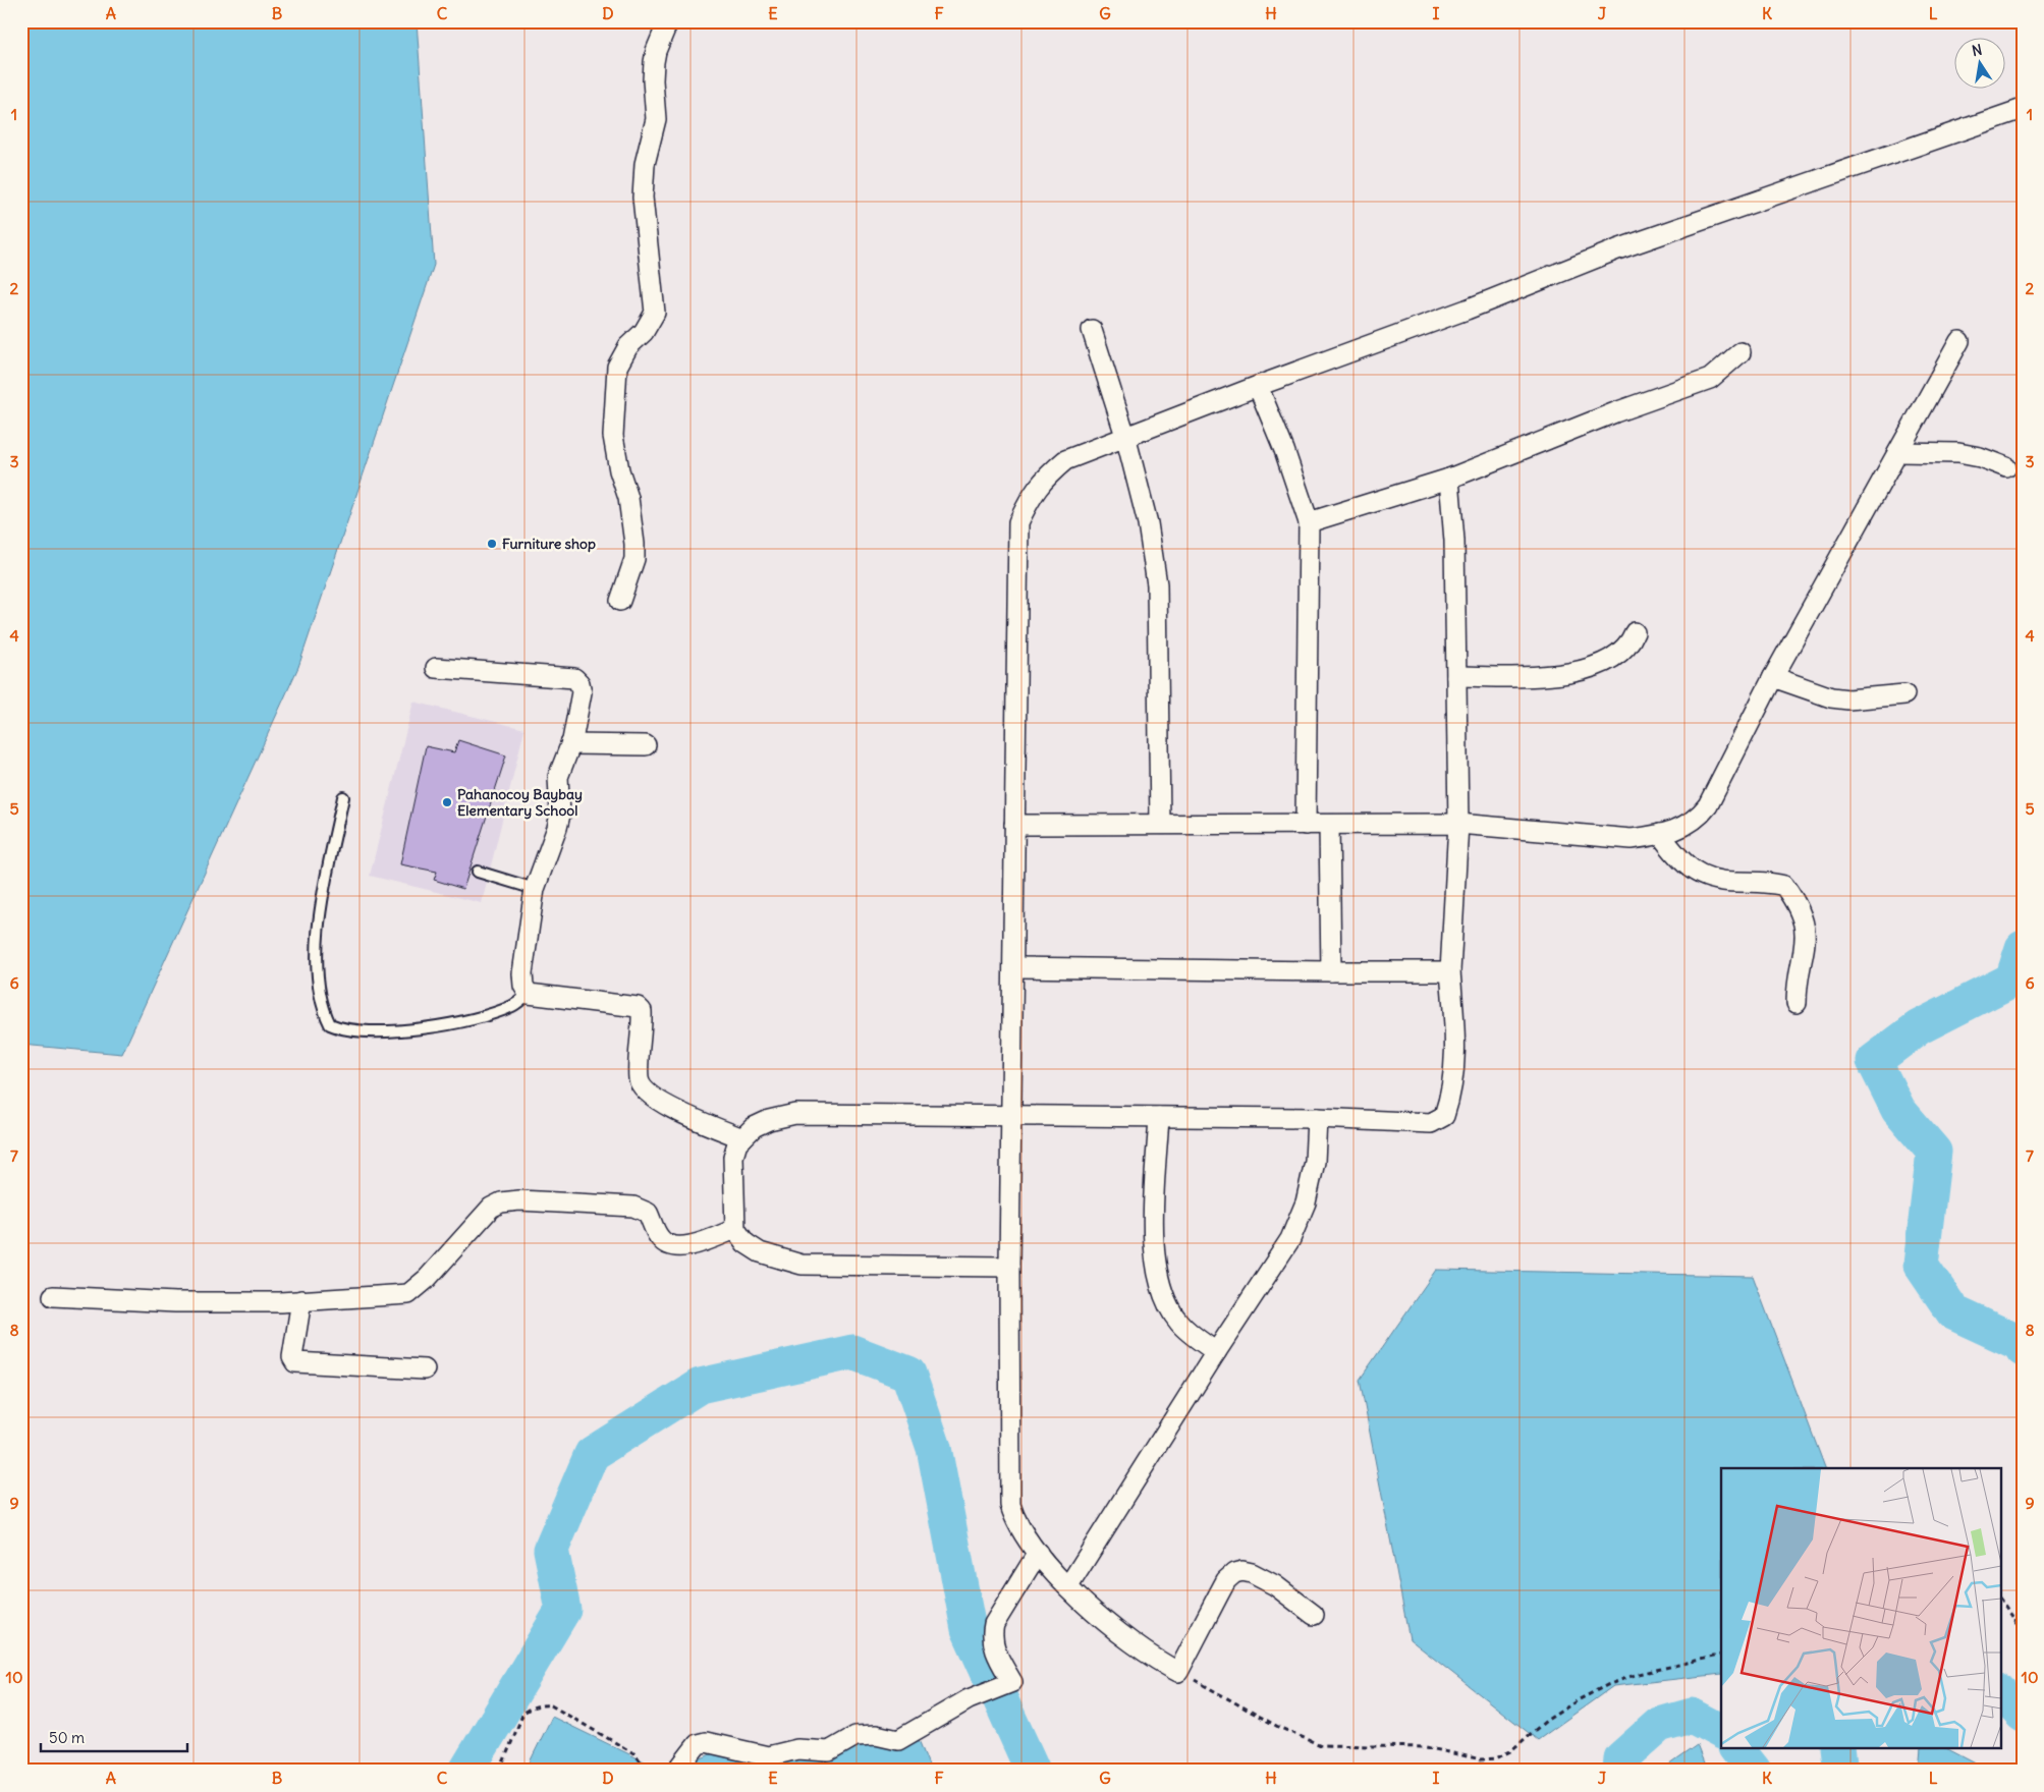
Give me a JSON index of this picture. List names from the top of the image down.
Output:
{
  "places": ["Furniture shop", "Pahanocoy Baybay Elementary School"],
  "scale_bar": "50 m",
  "north": "top",
  "grid": {
    "columns": [
      "A",
      "B",
      "C",
      "D",
      "E",
      "F",
      "G",
      "H",
      "I",
      "J",
      "K",
      "L"
    ],
    "rows": [
      "1",
      "2",
      "3",
      "4",
      "5",
      "6",
      "7",
      "8",
      "9",
      "10"
    ]
  }
}
